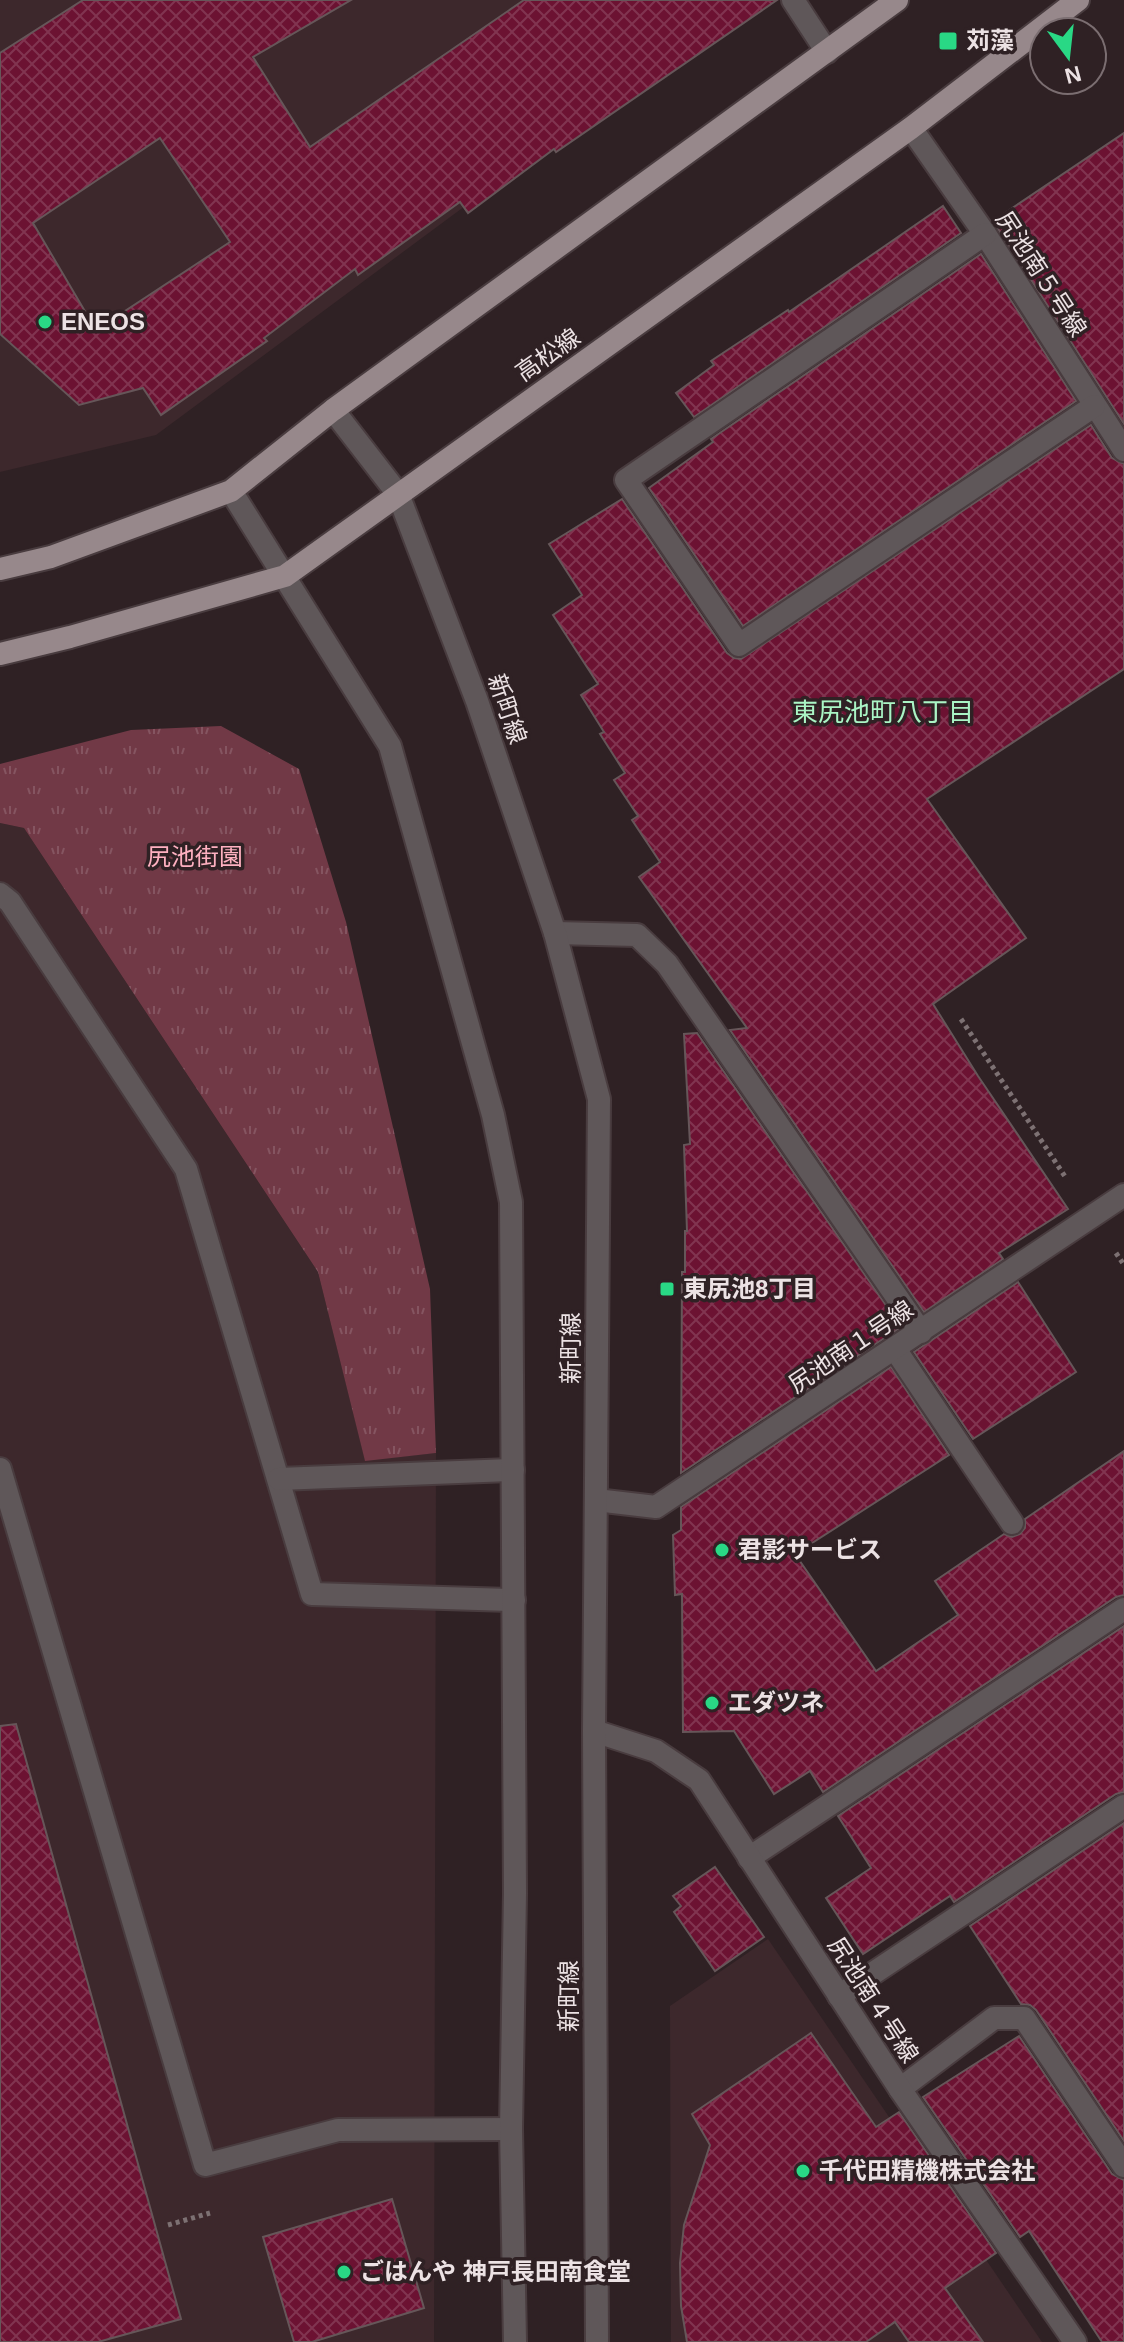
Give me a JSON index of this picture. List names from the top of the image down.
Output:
{
  "streets": {
    "main road": ["高松線"],
    "street": [
      "尻池南５号線",
      "新町線",
      "尻池南１号線",
      "尻池南４号線"
    ]
  },
  "crossings": [
    ["尻池南５号線", "高松線"],
    ["高松線", "新町線"],
    ["新町線", "尻池南１号線"],
    ["新町線", "尻池南４号線"]
  ],
  "districts": ["東尻池町八丁目"],
  "parks": ["尻池街園"],
  "places": {
    "transit": ["苅藻", "東尻池8丁目"],
    "other": [
      "ENEOS",
      "君影サービス",
      "エダツネ",
      "千代田精機株式会社",
      "ごはんや 神戸長田南食堂"
    ]
  },
  "north": "bottom"
}
